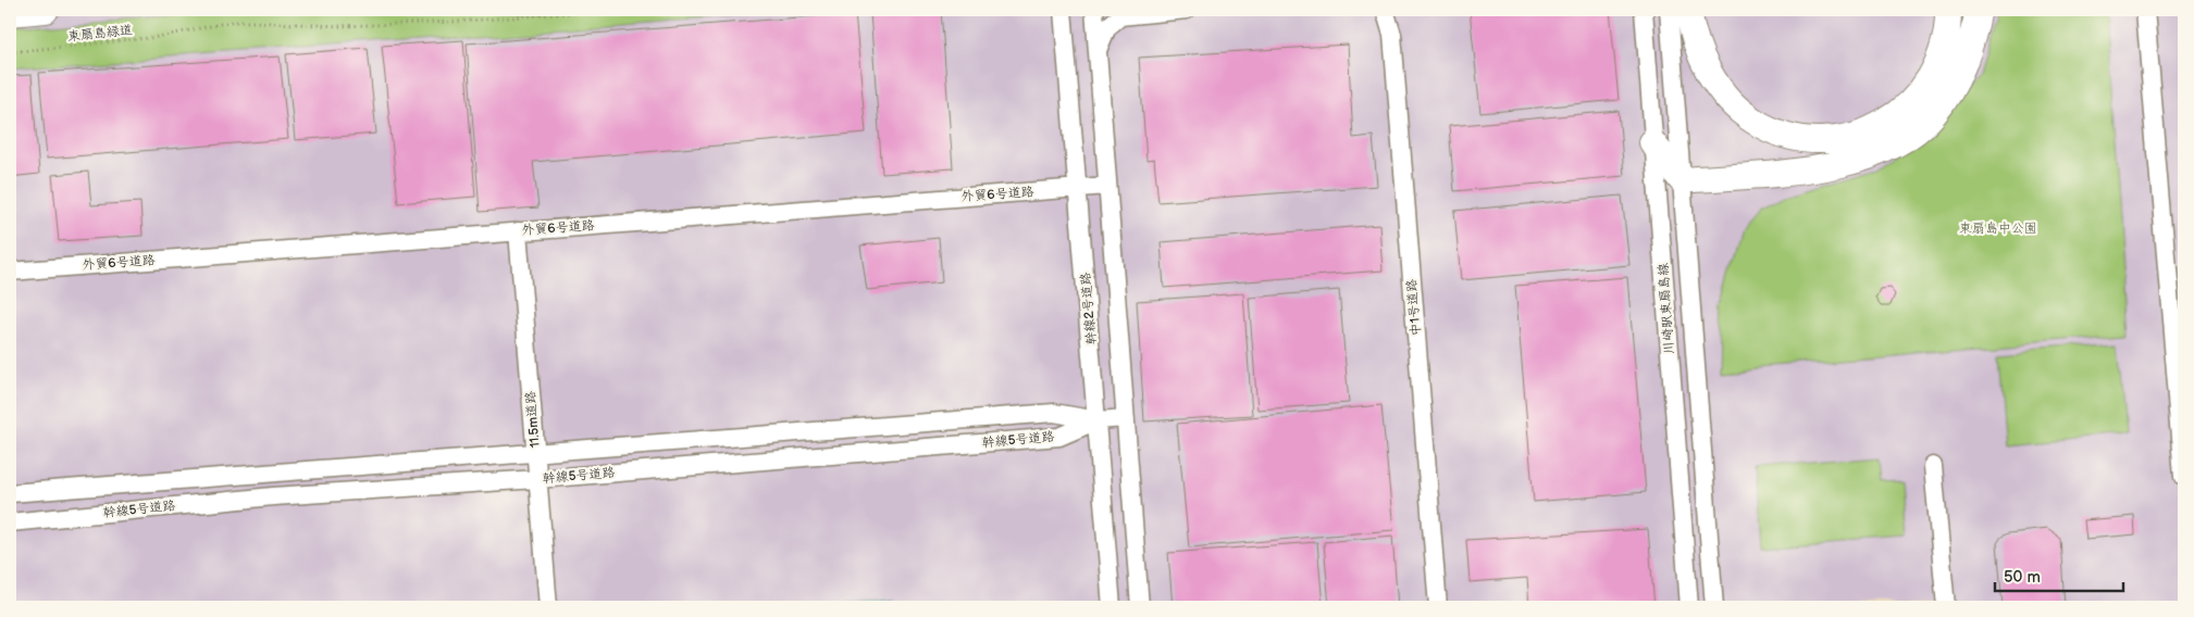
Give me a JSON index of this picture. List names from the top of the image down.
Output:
{
  "streets": {
    "street": [
      "外貿6号道路",
      "中1号道路",
      "幹線2号道路",
      "川崎駅東扇島線",
      "11.5m道路",
      "幹線5号道路"
    ],
    "path": ["東扇島緑道"]
  },
  "crossings": [
    ["外貿6号道路", "幹線2号道路"],
    ["外貿6号道路", "11.5m道路"],
    ["幹線2号道路", "幹線5号道路"],
    ["11.5m道路", "幹線5号道路"]
  ],
  "parks": ["東扇島中公園"],
  "scale_bar": "50 m"
}
